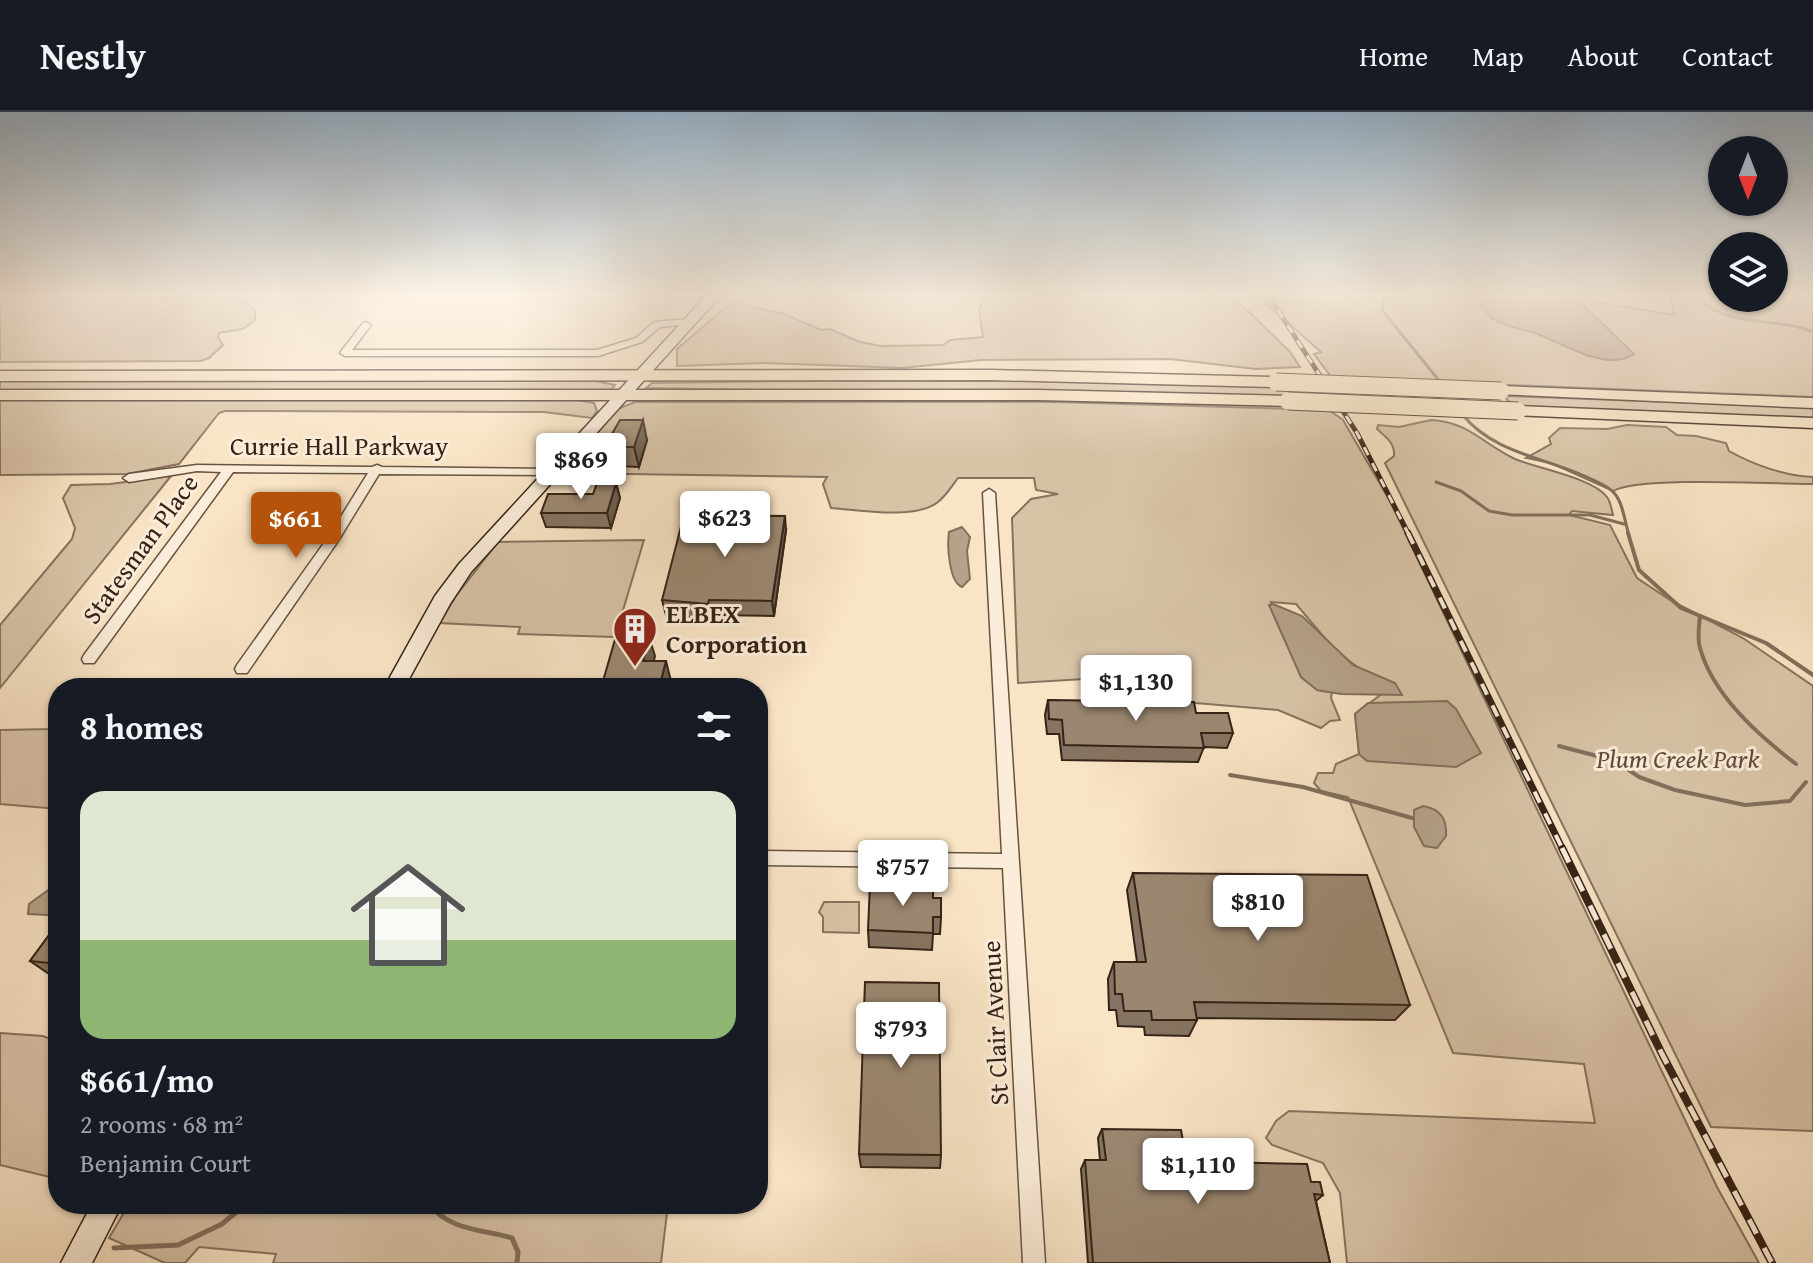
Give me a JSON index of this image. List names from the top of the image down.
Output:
{
  "streets": {
    "street": ["Currie Hall Parkway", "Statesman Place", "St Clair Avenue"]
  },
  "crossings": [
    ["Currie Hall Parkway", "Statesman Place"]
  ],
  "parks": ["Plum Creek Park"],
  "places": {
    "building": ["ELBEX Corporation"]
  },
  "north": "bottom",
  "page": {
    "header": "Nestly",
    "nav": [
      "Home",
      "Map",
      "About",
      "Contact"
    ],
    "price": [
      "$869",
      "$623",
      "$661",
      "$1,130",
      "$757",
      "$810",
      "$793",
      "$1,110"
    ],
    "heading": "8 homes",
    "list": [
      {
        "name": "$661/mo",
        "note": "2 rooms · 68 m² · Benjamin Court"
      }
    ]
  }
}
